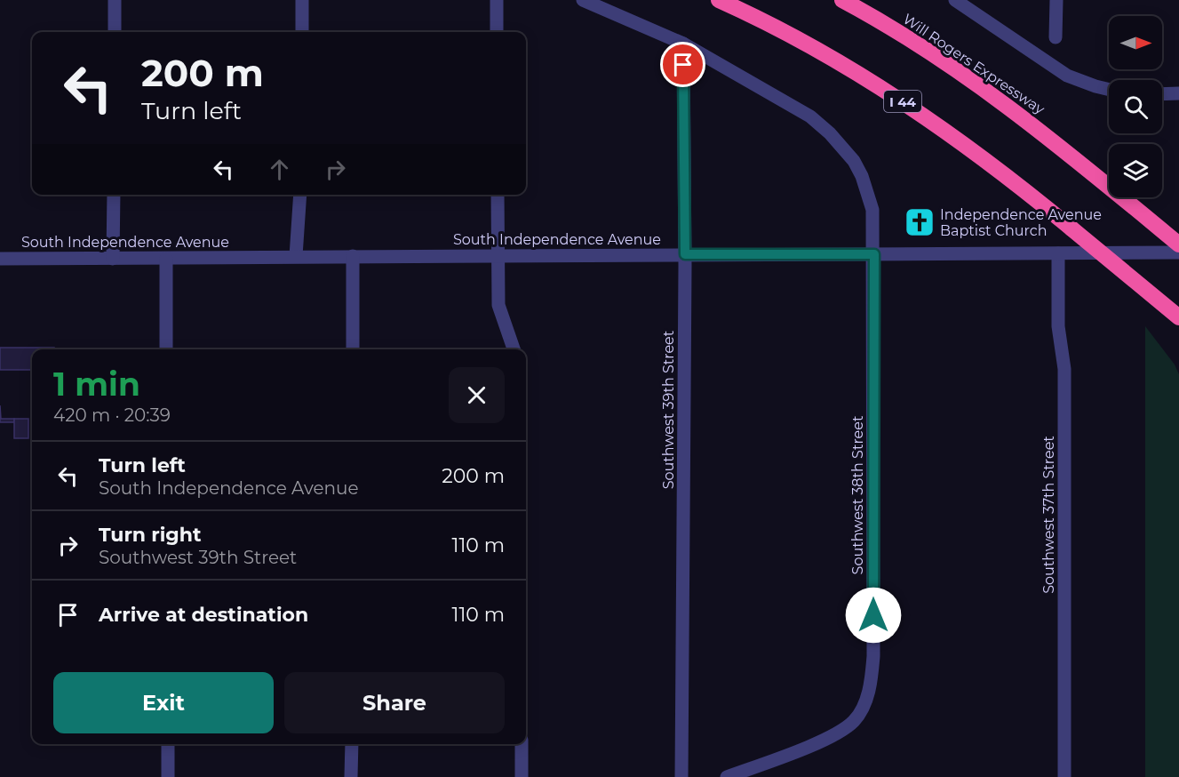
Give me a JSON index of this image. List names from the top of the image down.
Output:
{
  "streets": {
    "highway": ["Will Rogers Expressway", "I 44"],
    "street": [
      "South Independence Avenue",
      "Southwest 39th Street",
      "Southwest 38th Street",
      "Southwest 37th Street"
    ]
  },
  "crossings": [
    ["South Independence Avenue", "Southwest 39th Street"],
    ["South Independence Avenue", "Southwest 38th Street"],
    ["South Independence Avenue", "Southwest 37th Street"],
    ["Southwest 39th Street", "Southwest 38th Street"]
  ],
  "places": {
    "church": ["Independence Avenue Baptist Church"]
  },
  "north": "right",
  "page": {
    "turn": ["200 m", "Turn left"],
    "heading": ["1 min", "420 m · 20:39"],
    "list": [
      {
        "name": "Turn left",
        "note": "South Independence Avenue",
        "value": "200 m"
      },
      {
        "name": "Turn right",
        "note": "Southwest 39th Street",
        "value": "110 m"
      },
      {
        "name": "Arrive at destination",
        "value": "110 m"
      }
    ],
    "buttons": ["Exit", "Share"]
  }
}
